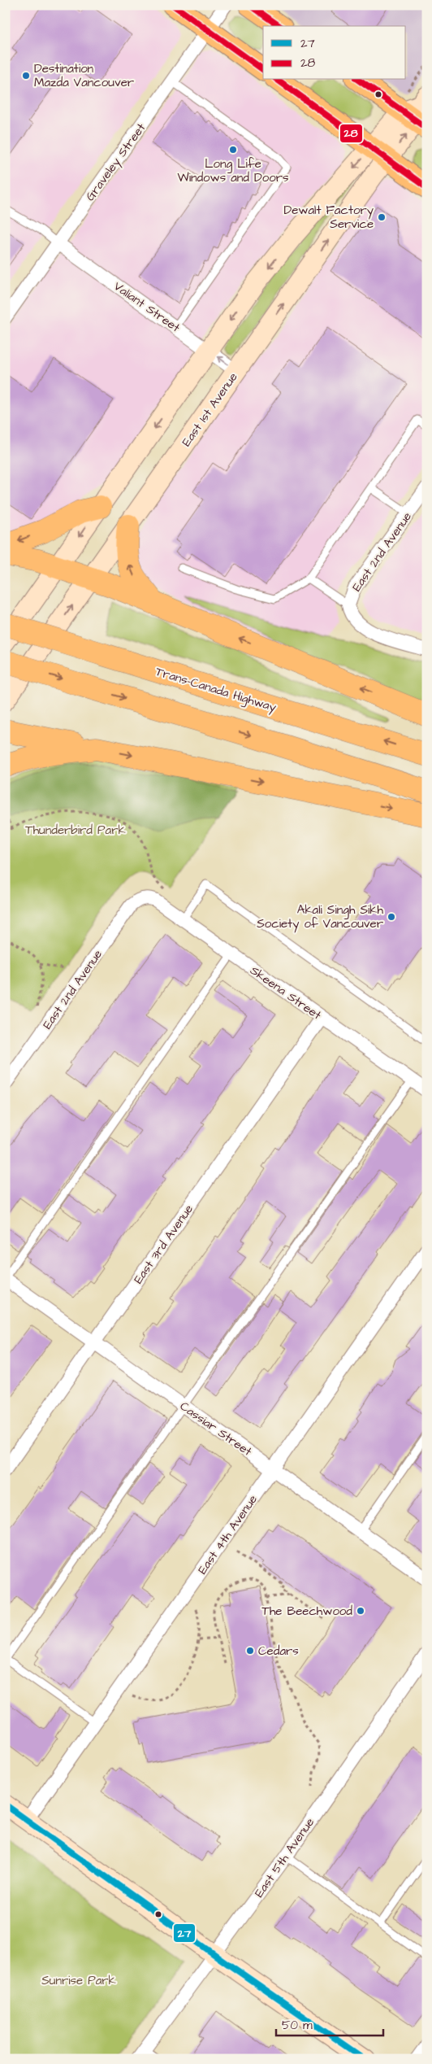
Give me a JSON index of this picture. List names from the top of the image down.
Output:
{
  "streets": {
    "highway": ["Trans-Canada Highway"],
    "main road": ["East 1st Avenue"],
    "street": [
      "Graveley Street",
      "Valiant Street",
      "East 2nd Avenue",
      "Skeena Street",
      "East 3rd Avenue",
      "Cassiar Street",
      "East 4th Avenue",
      "East 5th Avenue"
    ]
  },
  "crossings": [
    ["Graveley Street", "Valiant Street"],
    ["Valiant Street", "East 1st Avenue"],
    ["East 2nd Avenue", "Skeena Street"],
    ["Skeena Street", "East 3rd Avenue"],
    ["East 3rd Avenue", "Cassiar Street"],
    ["Cassiar Street", "East 4th Avenue"]
  ],
  "parks": ["Thunderbird Park", "Sunrise Park"],
  "places": [
    "Destination Mazda Vancouver",
    "Long Life Windows and Doors",
    "Dewalt Factory Service",
    "Akali Singh Sikh Society of Vancouver",
    "The Beechwood",
    "Cedars"
  ],
  "lines": ["transit line 28", "transit line 27"],
  "legend": ["27", "28"],
  "scale_bar": "50 m"
}
